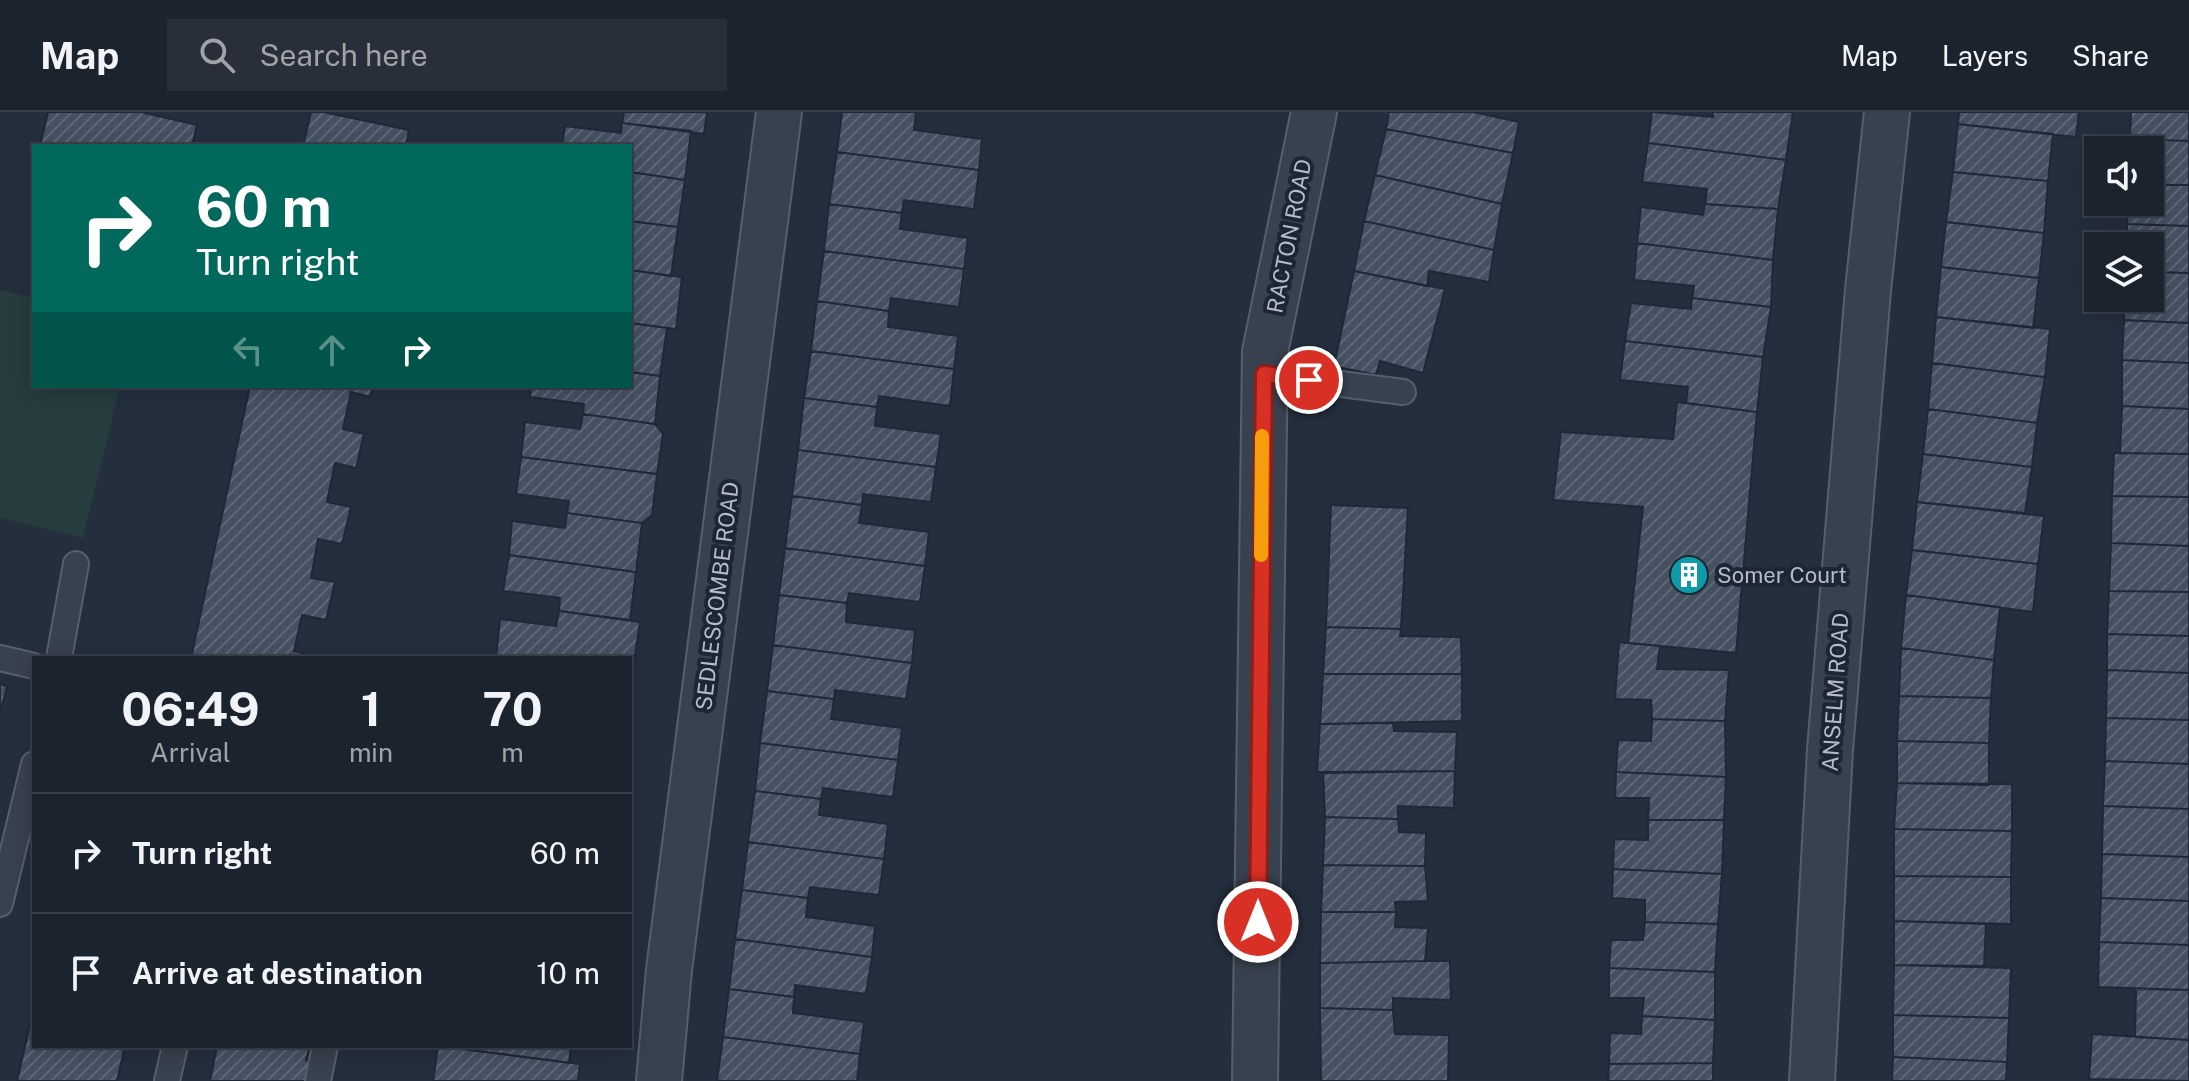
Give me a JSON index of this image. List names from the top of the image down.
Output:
{
  "streets": {
    "street": ["RACTON ROAD", "SEDLESCOMBE ROAD", "ANSELM ROAD"]
  },
  "places": {
    "building": ["Somer Court"]
  },
  "page": {
    "header": "Map",
    "search": "Search here",
    "nav": ["Map", "Layers", "Share"],
    "turn": ["60 m", "Turn right"],
    "eta": [
      "06:49",
      "Arrival",
      "1",
      "min",
      "70",
      "m"
    ],
    "list": [
      {
        "name": "Turn right",
        "value": "60 m"
      },
      {
        "name": "Arrive at destination",
        "value": "10 m"
      }
    ]
  }
}
